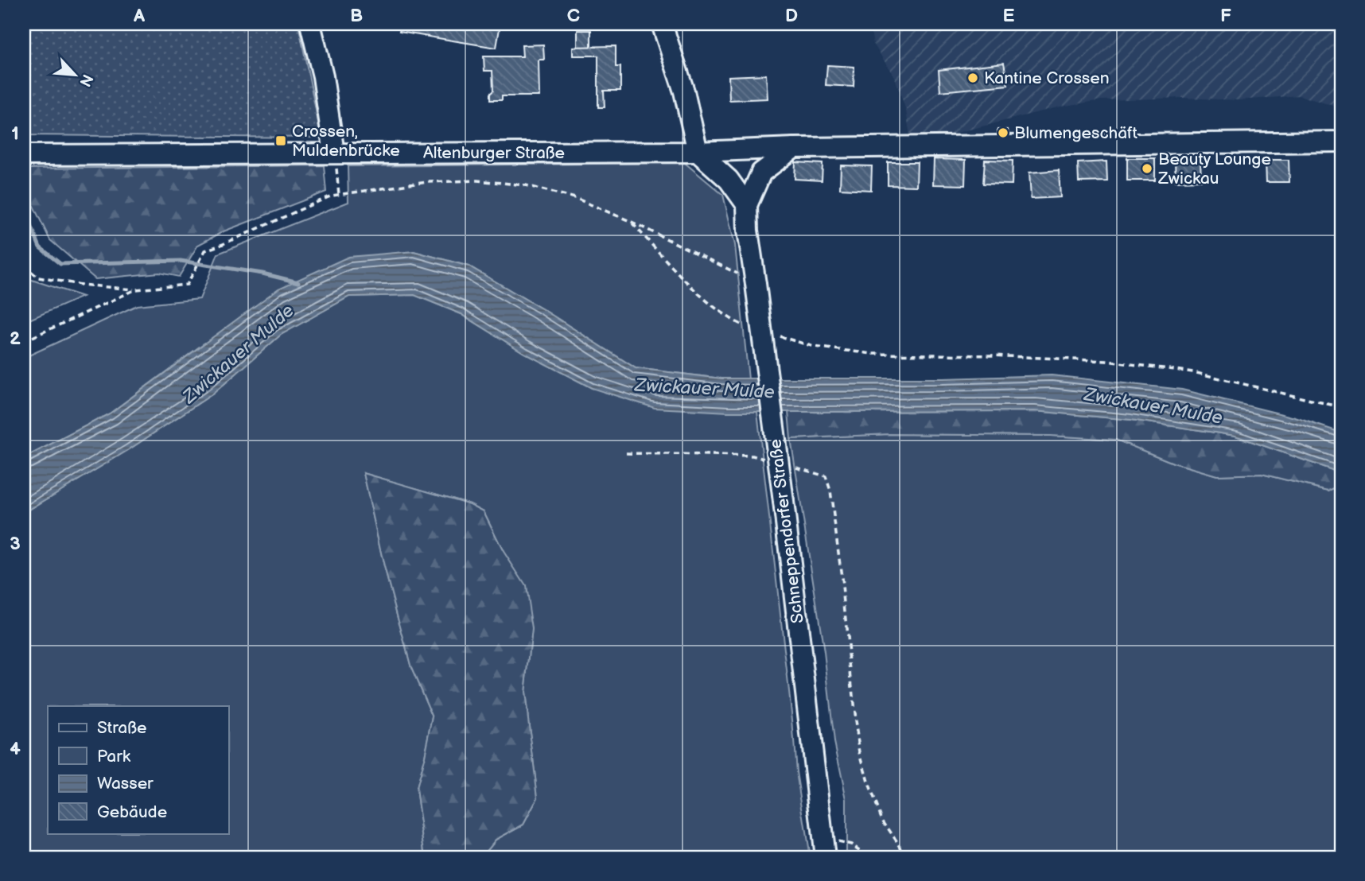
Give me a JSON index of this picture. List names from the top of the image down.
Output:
{
  "streets": {
    "street": ["Altenburger Straße", "Schneppendorfer Straße"]
  },
  "crossings": [
    ["Altenburger Straße", "Schneppendorfer Straße"]
  ],
  "water": ["Zwickauer Mulde"],
  "places": {
    "other": ["Kantine Crossen", "Blumengeschäft", "Beauty Lounge Zwickau"],
    "transit": ["Crossen, Muldenbrücke"]
  },
  "legend": [
    "Straße",
    "Park",
    "Wasser",
    "Gebäude"
  ],
  "north": "bottom right",
  "grid": {
    "columns": [
      "A",
      "B",
      "C",
      "D",
      "E",
      "F"
    ],
    "rows": [
      "1",
      "2",
      "3",
      "4"
    ]
  }
}
